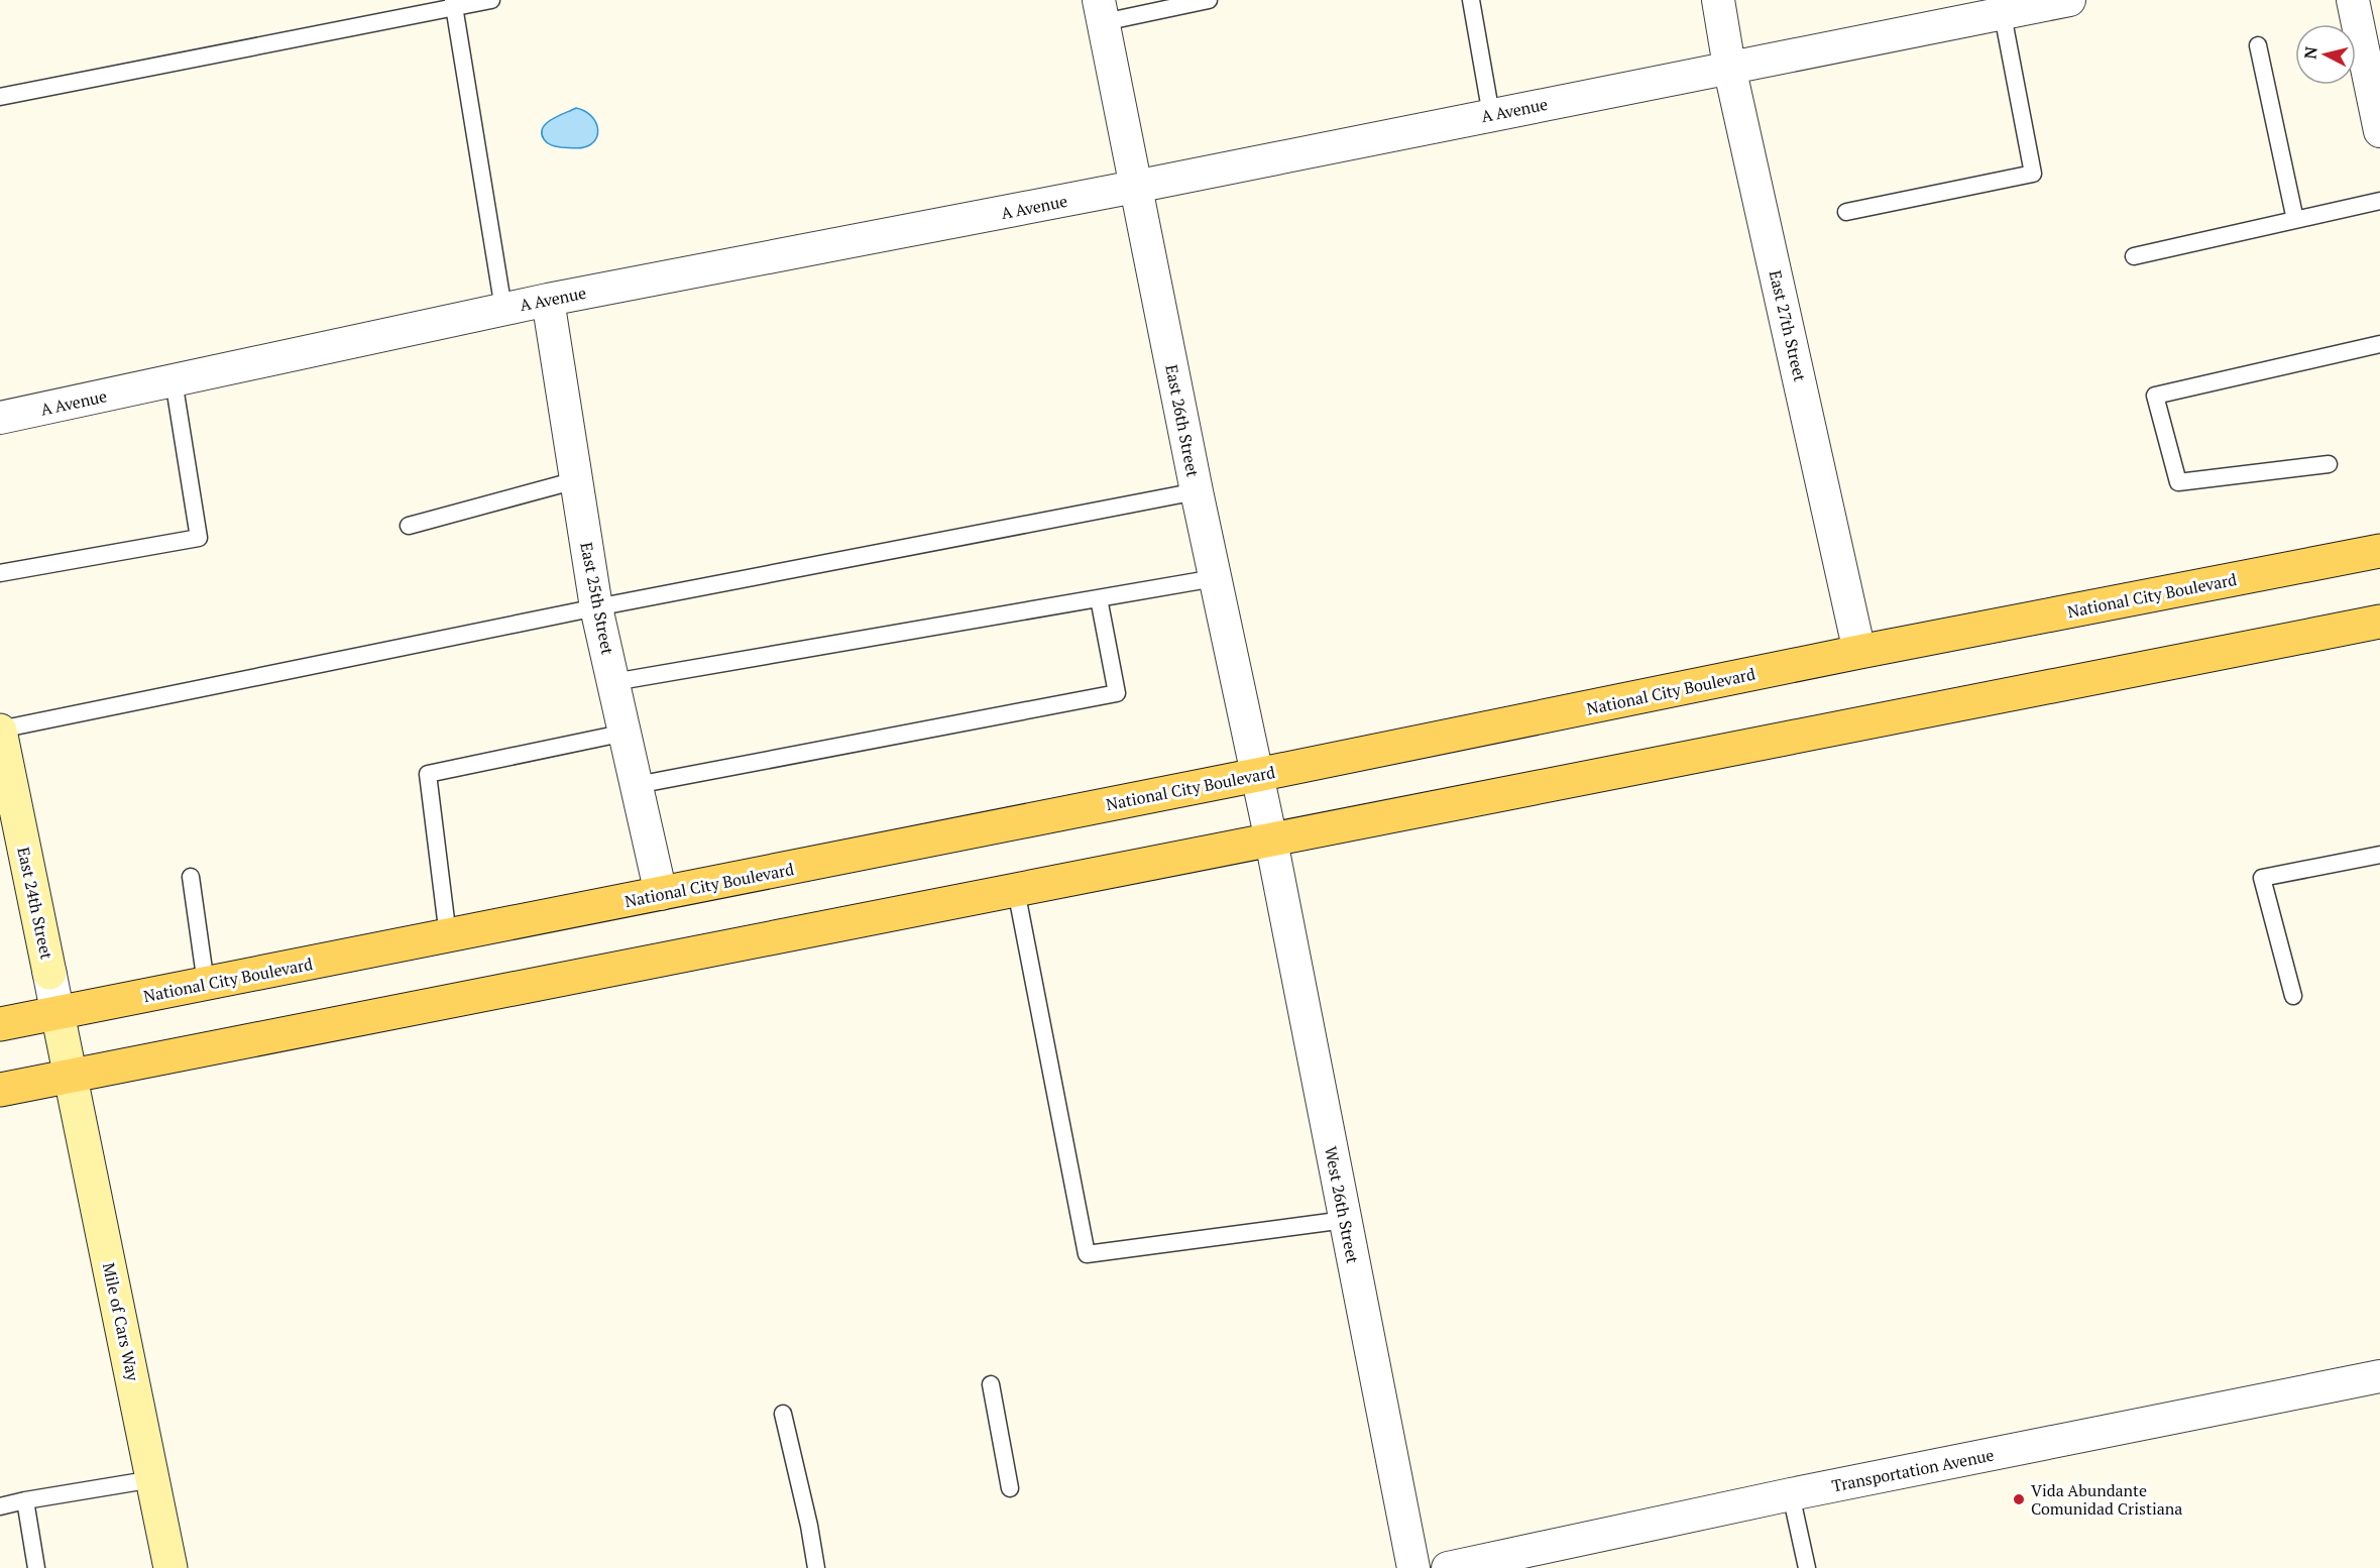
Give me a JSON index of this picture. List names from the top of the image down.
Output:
{
  "streets": {
    "main road": ["National City Boulevard", "East 24th Street", "Mile of Cars Way"],
    "street": [
      "A Avenue",
      "East 27th Street",
      "East 26th Street",
      "East 25th Street",
      "West 26th Street",
      "Transportation Avenue"
    ]
  },
  "crossings": [
    ["A Avenue", "East 27th Street"],
    ["A Avenue", "East 26th Street"],
    ["A Avenue", "East 25th Street"],
    ["East 27th Street", "National City Boulevard"],
    ["East 26th Street", "National City Boulevard"],
    ["East 26th Street", "West 26th Street"],
    ["National City Boulevard", "East 25th Street"],
    ["National City Boulevard", "East 24th Street"],
    ["East 24th Street", "Mile of Cars Way"]
  ],
  "places": ["Vida Abundante Comunidad Cristiana"],
  "north": "left"
}
